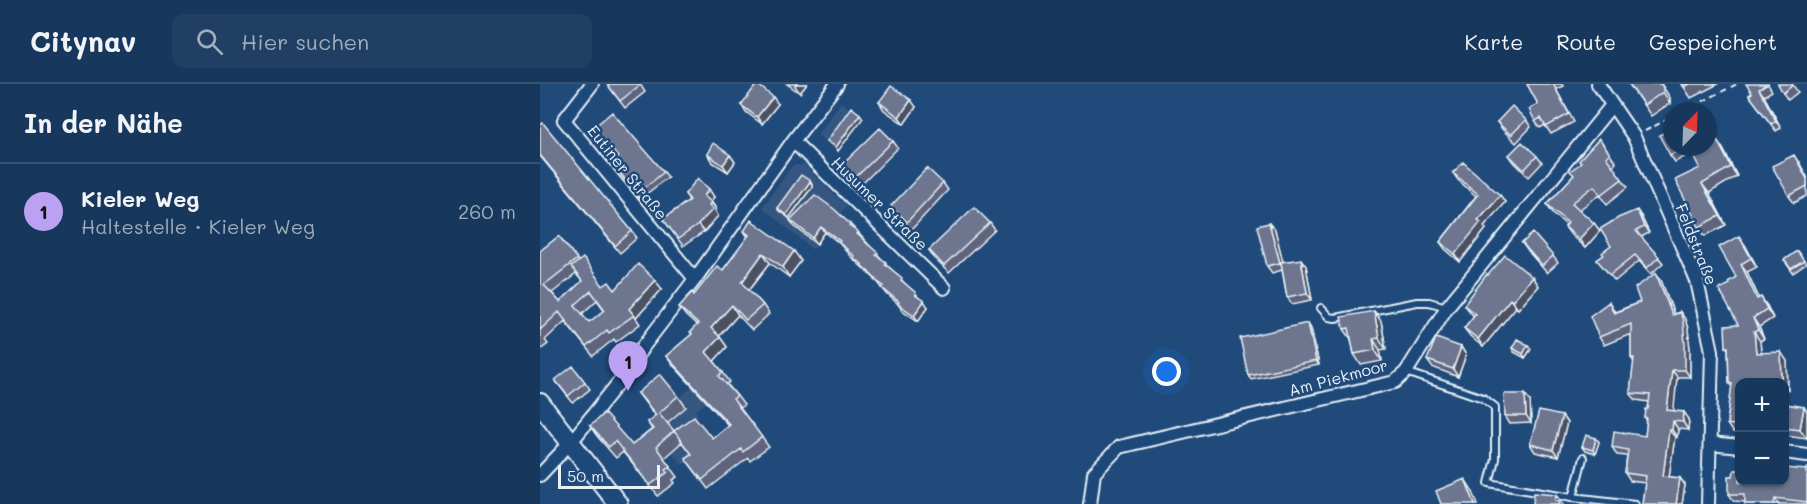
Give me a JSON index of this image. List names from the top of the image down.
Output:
{
  "streets": {
    "street": [
      "Eutiner Straße",
      "Husumer Straße",
      "Feldstraße",
      "Am Piekmoor"
    ]
  },
  "crossings": [
    ["Feldstraße", "Am Piekmoor"]
  ],
  "scale_bar": "50 m",
  "north": "top right",
  "page": {
    "header": "Citynav",
    "search": "Hier suchen",
    "nav": ["Karte", "Route", "Gespeichert"],
    "heading": "In der Nähe",
    "list": [
      {
        "mark": "1",
        "name": "Kieler Weg",
        "note": "Haltestelle · Kieler Weg",
        "value": "260 m"
      }
    ],
    "pins": "1",
    "map_buttons": ["+", "−"],
    "scale": "50 m"
  }
}
